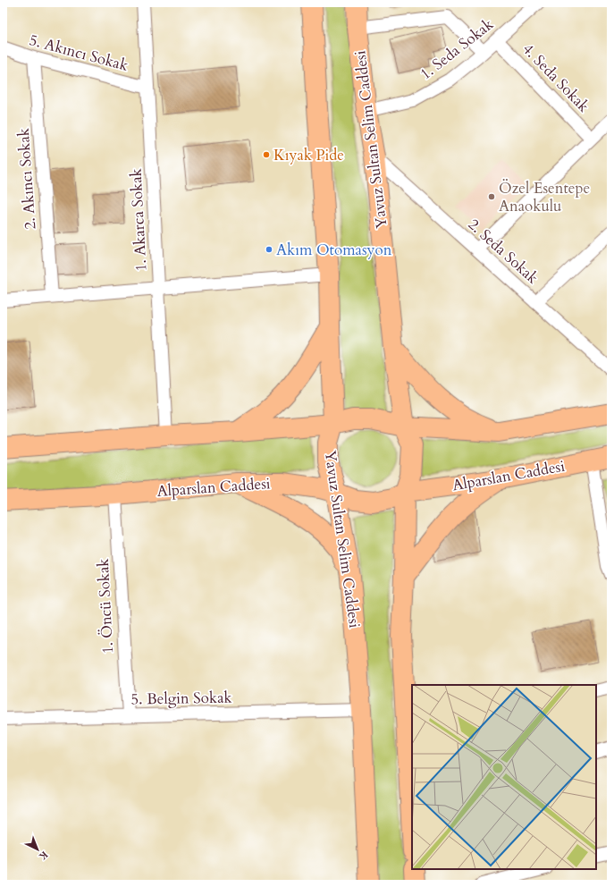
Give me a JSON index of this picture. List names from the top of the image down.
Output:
{
  "streets": {
    "main road": ["Yavuz Sultan Selim Caddesi", "Alparslan Caddesi"],
    "street": [
      "1. Seda Sokak",
      "5. Akıncı Sokak",
      "4. Seda Sokak",
      "2. Akıncı Sokak",
      "1. Akarca Sokak",
      "2. Seda Sokak",
      "1. Öncü Sokak",
      "5. Belgin Sokak"
    ]
  },
  "crossings": [
    ["1. Seda Sokak", "4. Seda Sokak"],
    ["1. Seda Sokak", "Yavuz Sultan Selim Caddesi"],
    ["5. Akıncı Sokak", "2. Akıncı Sokak"],
    ["5. Akıncı Sokak", "1. Akarca Sokak"],
    ["Yavuz Sultan Selim Caddesi", "2. Seda Sokak"],
    ["Yavuz Sultan Selim Caddesi", "Alparslan Caddesi"],
    ["Yavuz Sultan Selim Caddesi", "5. Belgin Sokak"],
    ["Alparslan Caddesi", "1. Öncü Sokak"],
    ["1. Öncü Sokak", "5. Belgin Sokak"]
  ],
  "places": ["Kıyak Pide", "Özel Esentepe Anaokulu", "Akım Otomasyon"],
  "north": "bottom right"
}
